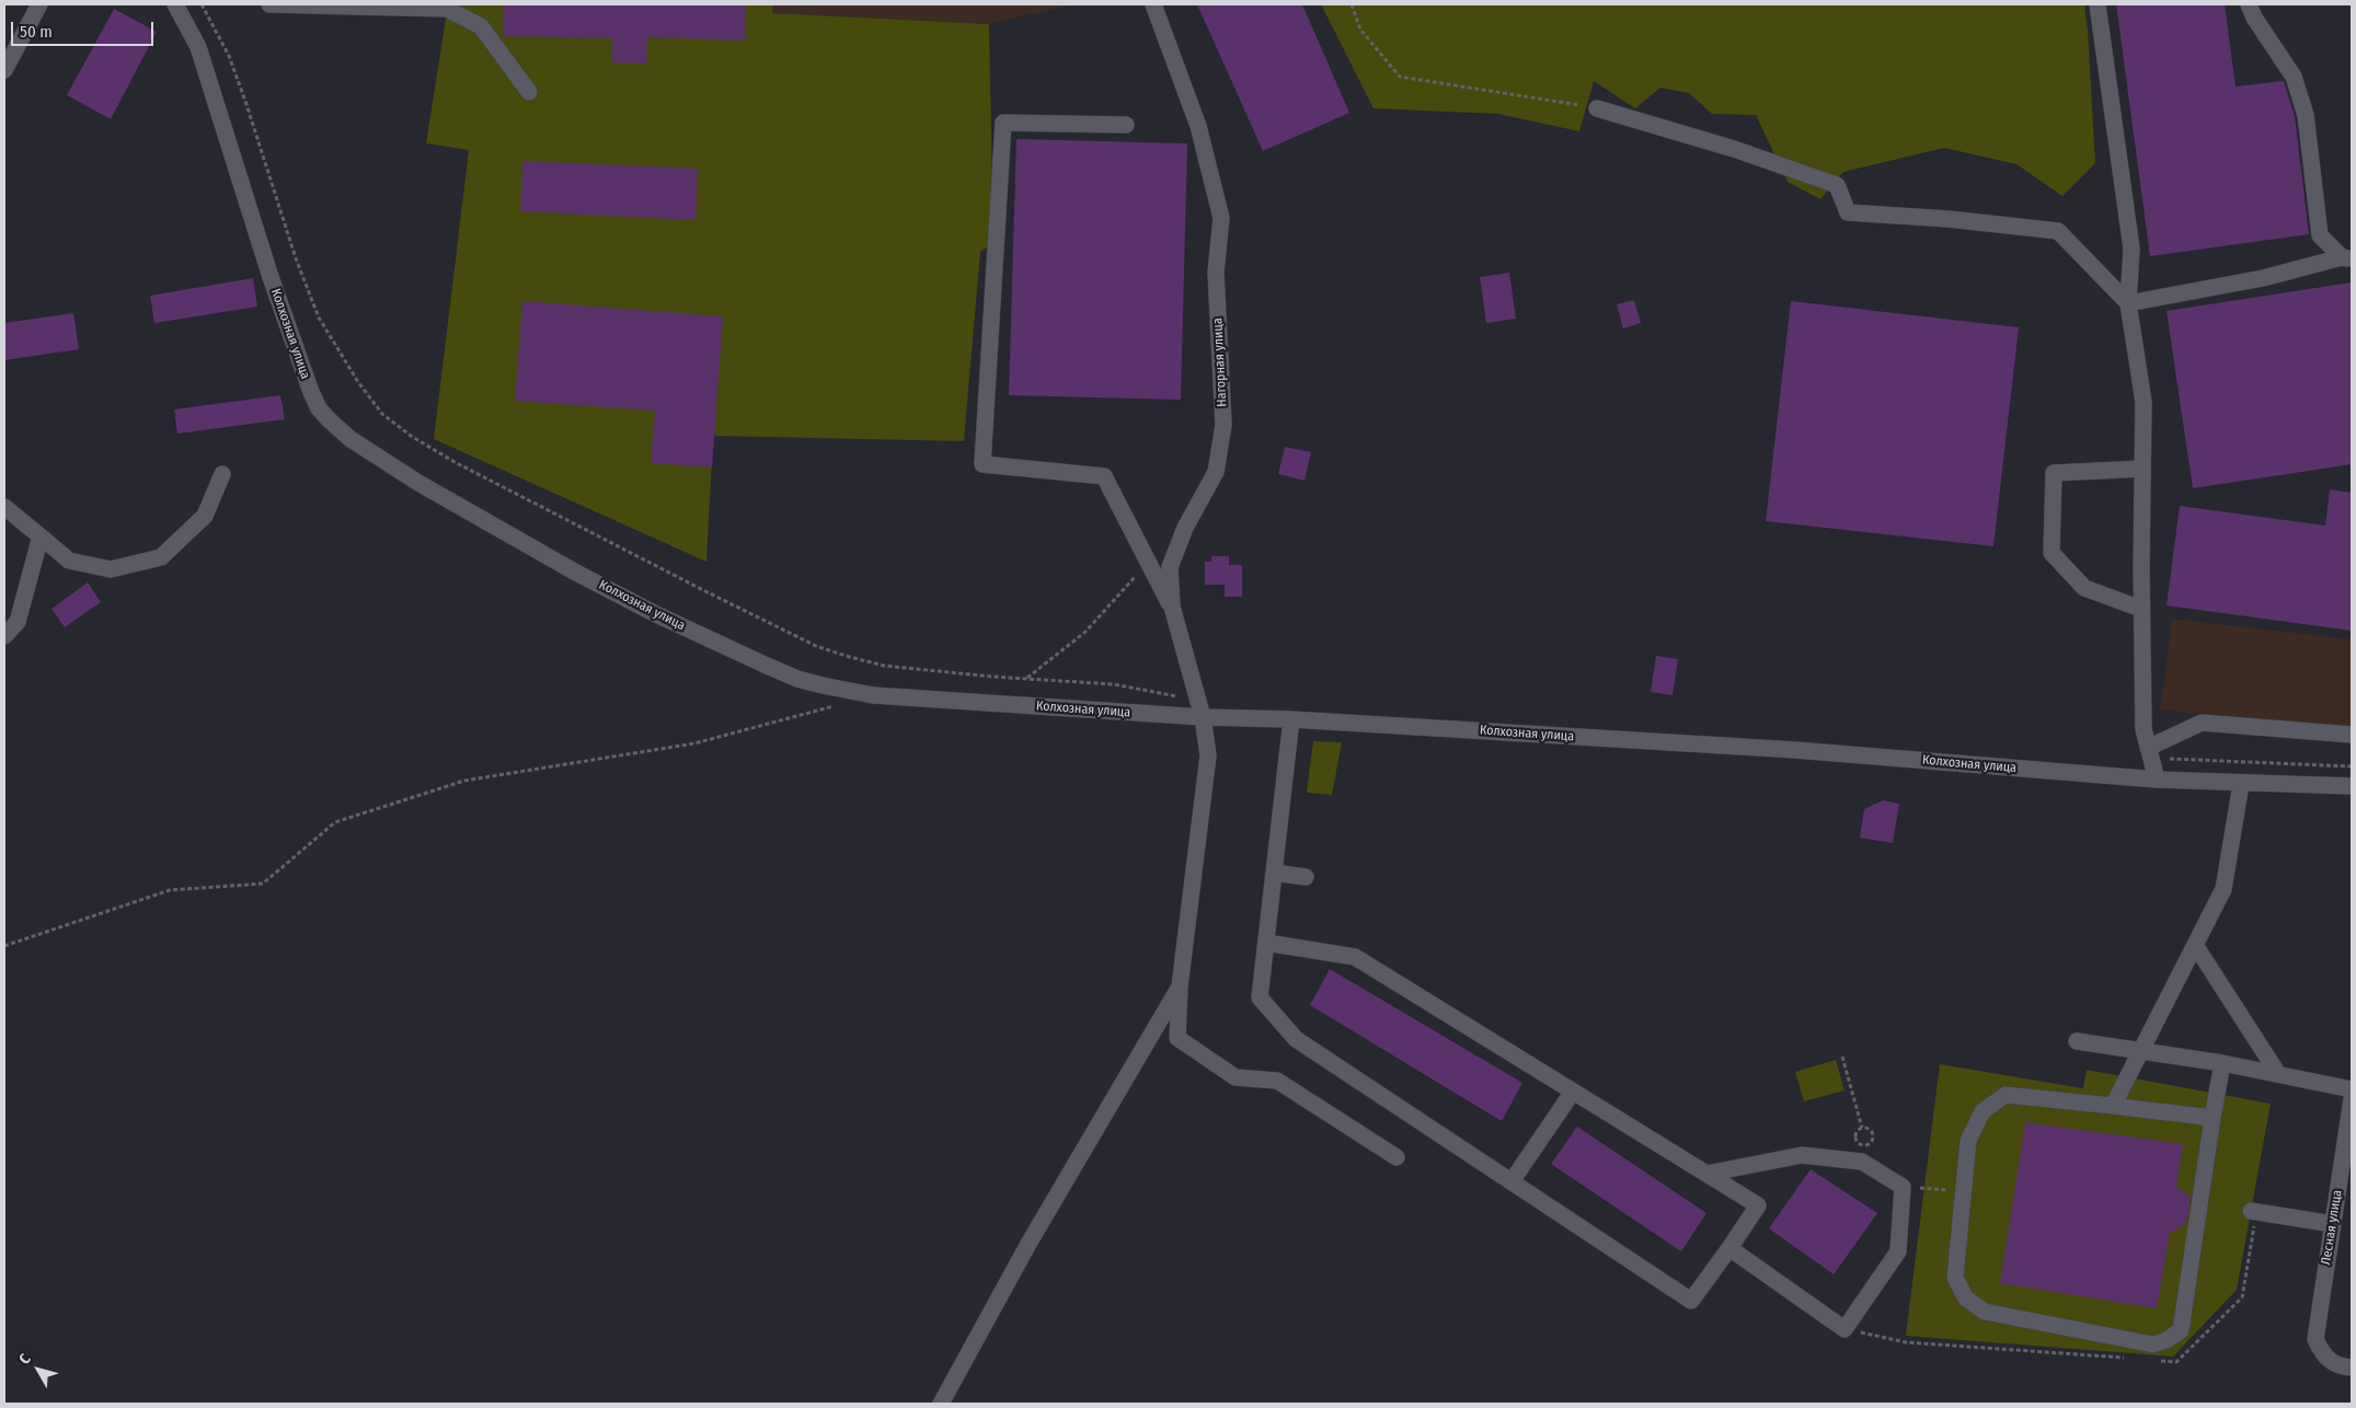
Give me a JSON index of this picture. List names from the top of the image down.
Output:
{
  "streets": {
    "street": ["Колхозная улица", "Нагорная улица", "Лесная улица"]
  },
  "crossings": [
    ["Колхозная улица", "Нагорная улица"]
  ],
  "scale_bar": "50 m",
  "north": "top left"
}
